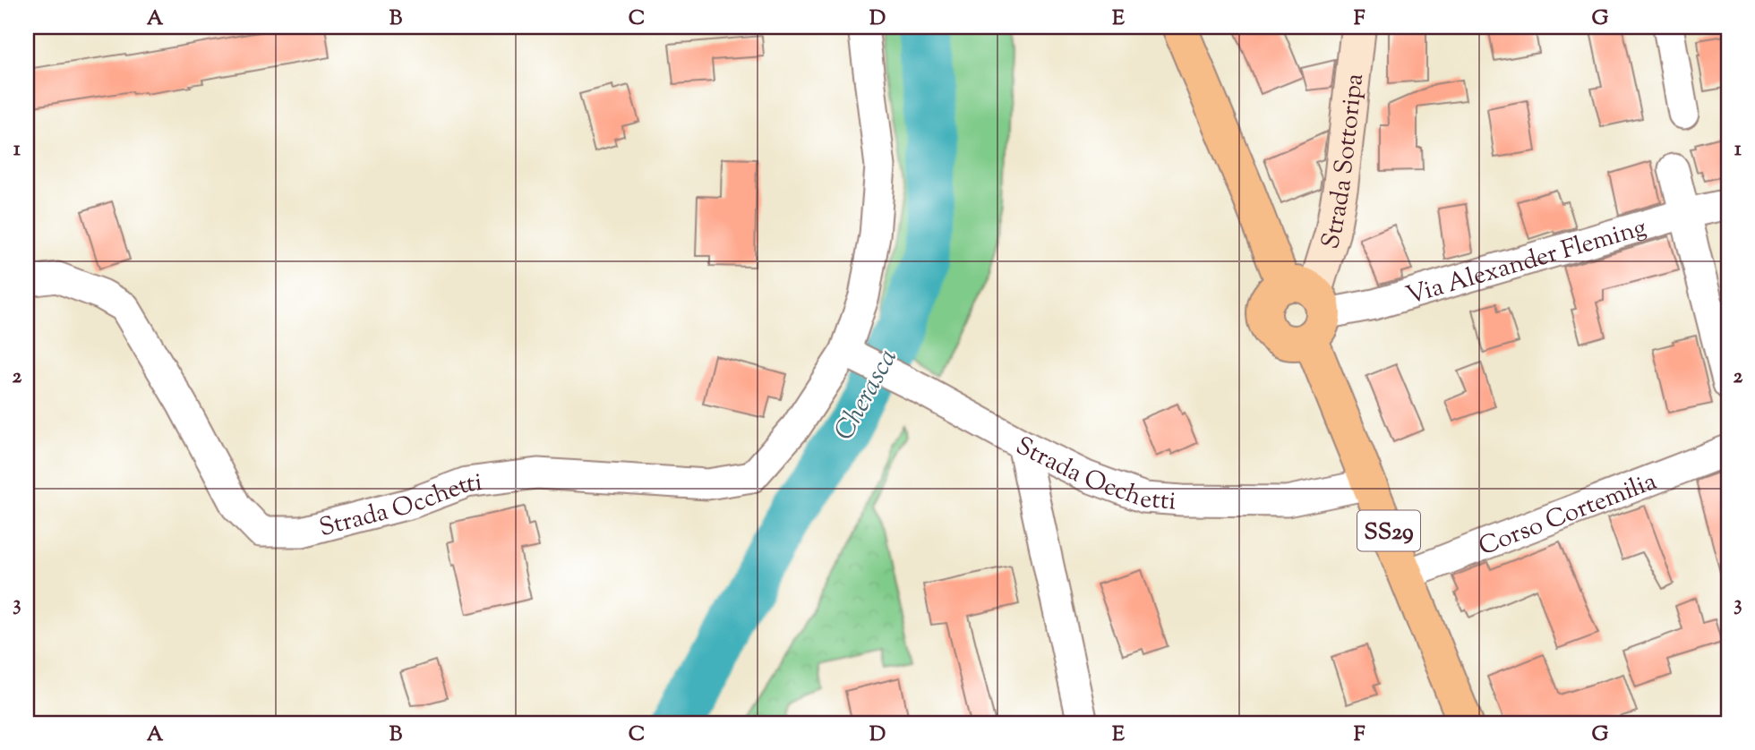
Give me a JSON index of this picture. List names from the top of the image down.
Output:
{
  "streets": {
    "main road": ["SS29"],
    "street": [
      "Strada Sottoripa",
      "Via Alexander Fleming",
      "Strada Occhetti",
      "Corso Cortemilia"
    ]
  },
  "crossings": [
    ["Strada Sottoripa", "Via Alexander Fleming"],
    ["Strada Sottoripa", "SS29"],
    ["Via Alexander Fleming", "SS29"],
    ["Strada Occhetti", "SS29"],
    ["Corso Cortemilia", "SS29"]
  ],
  "water": ["Cherasca"],
  "grid": {
    "columns": [
      "A",
      "B",
      "C",
      "D",
      "E",
      "F",
      "G"
    ],
    "rows": ["1", "2", "3"]
  }
}
